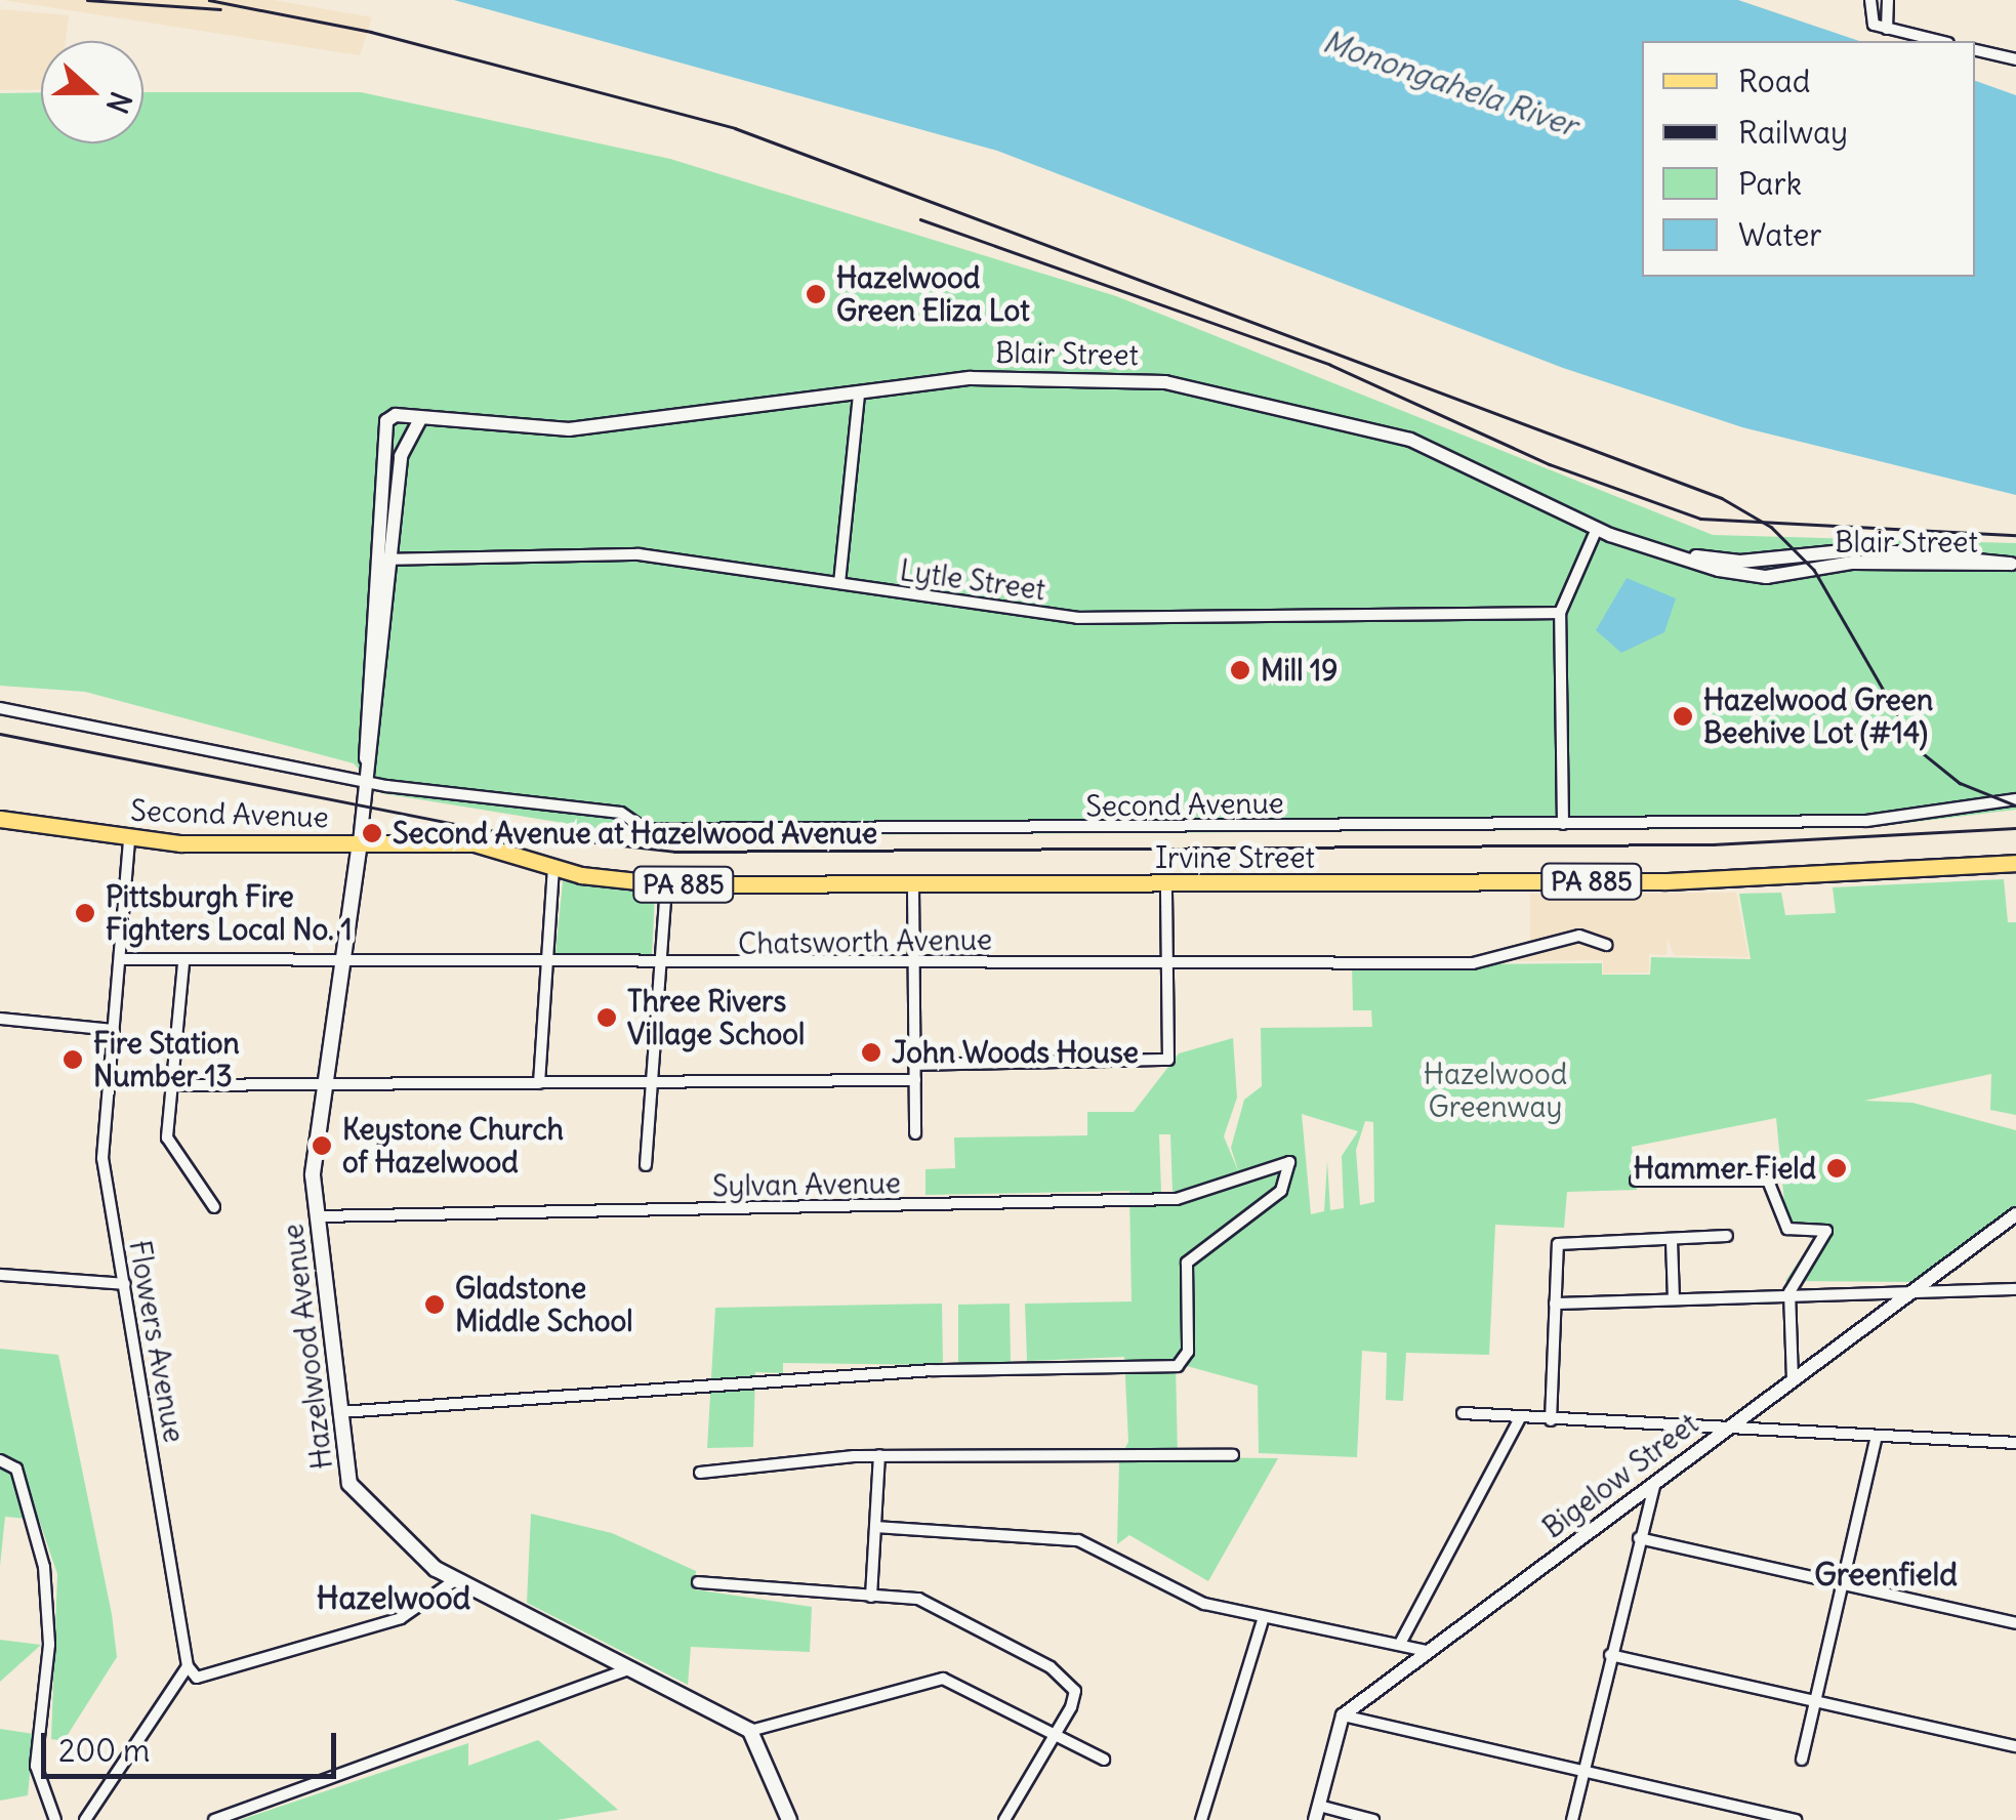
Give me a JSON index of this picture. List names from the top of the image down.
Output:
{
  "streets": {
    "main road": [
      "Second Avenue",
      "Irvine Street",
      "PA 885",
      "Hazelwood Avenue"
    ],
    "street": [
      "Blair Street",
      "Lytle Street",
      "Chatsworth Avenue",
      "Sylvan Avenue",
      "Flowers Avenue",
      "Bigelow Street"
    ]
  },
  "crossings": [
    ["Blair Street", "Hazelwood Avenue"],
    ["Lytle Street", "Hazelwood Avenue"],
    ["Second Avenue", "Irvine Street"],
    ["Second Avenue", "Flowers Avenue"],
    ["Second Avenue", "Hazelwood Avenue"],
    ["Chatsworth Avenue", "Flowers Avenue"],
    ["Chatsworth Avenue", "Hazelwood Avenue"],
    ["Sylvan Avenue", "Hazelwood Avenue"]
  ],
  "districts": ["Greenfield", "Hazelwood"],
  "water": ["Monongahela River"],
  "parks": ["Hazelwood Greenway"],
  "places": [
    "Hazelwood Green Eliza Lot",
    "Mill 19",
    "Hazelwood Green Beehive Lot (#14)",
    "Second Avenue at Hazelwood Avenue",
    "Pittsburgh Fire Fighters Local No. 1",
    "Three Rivers Village School",
    "John Woods House",
    "Fire Station Number 13",
    "Keystone Church of Hazelwood",
    "Hammer Field",
    "Gladstone Middle School"
  ],
  "legend": [
    "Road",
    "Railway",
    "Park",
    "Water"
  ],
  "scale_bar": "200 m",
  "north": "right"
}
